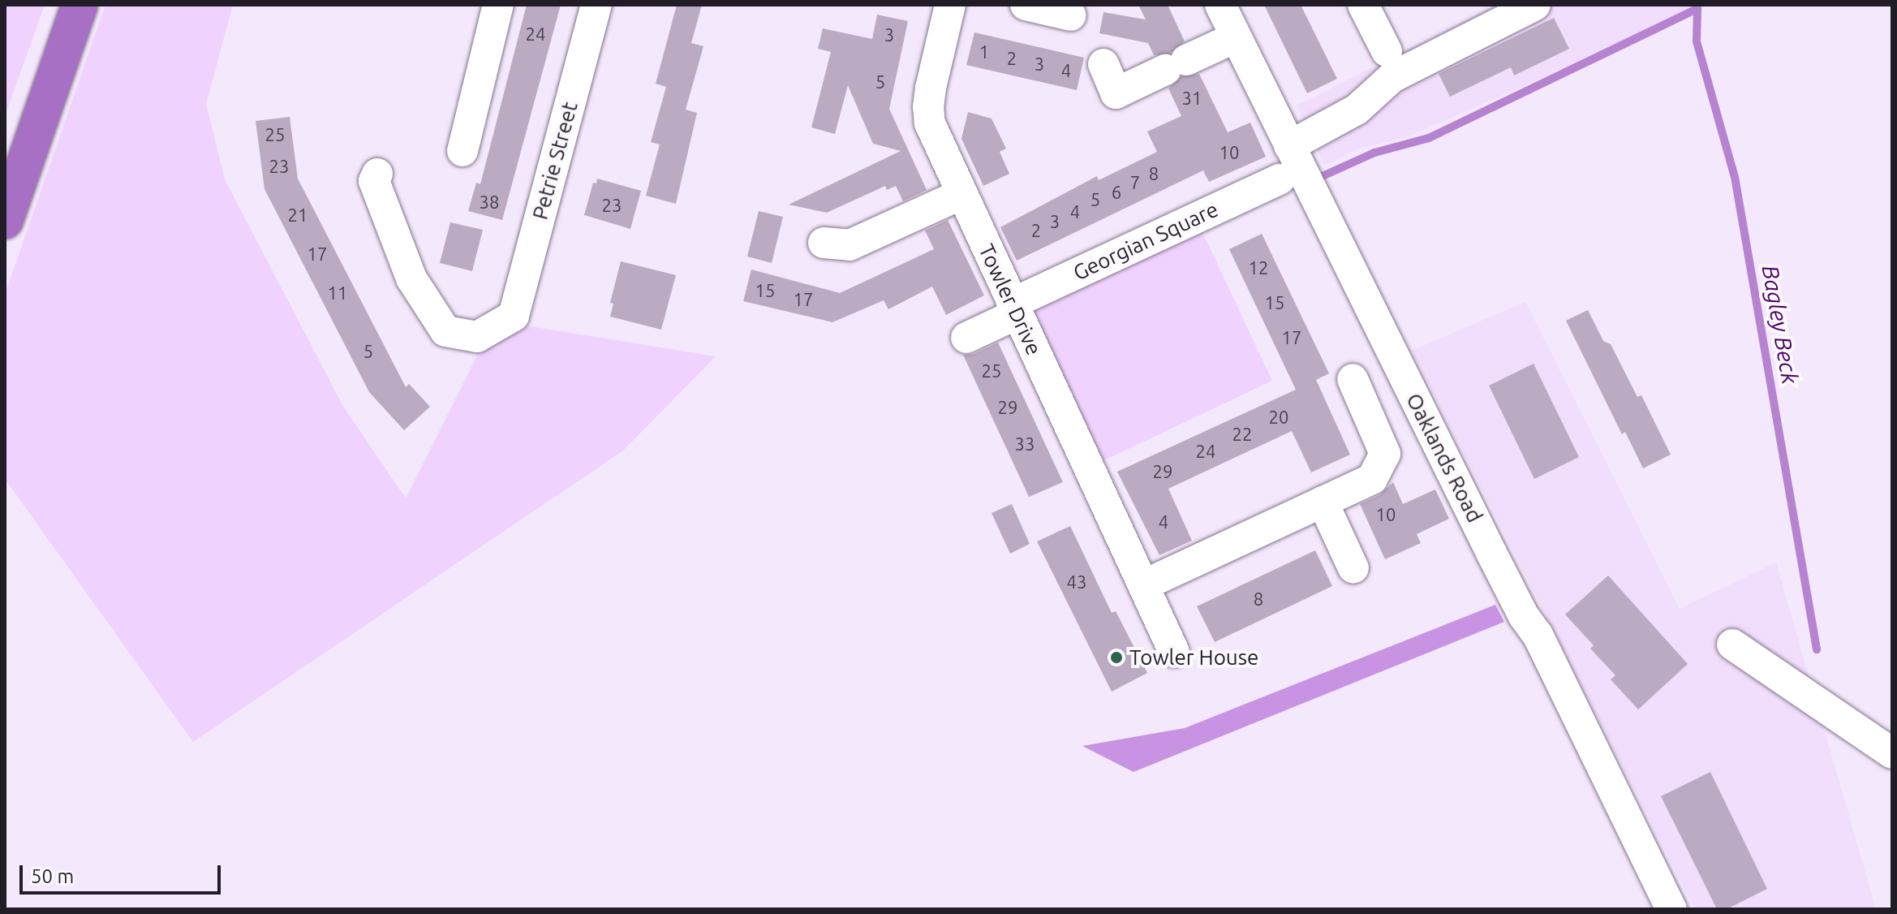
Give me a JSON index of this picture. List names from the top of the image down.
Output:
{
  "streets": {
    "street": [
      "Petrie Street",
      "Georgian Square",
      "Towler Drive",
      "Oaklands Road"
    ]
  },
  "crossings": [
    ["Georgian Square", "Towler Drive"]
  ],
  "water": ["Bagley Beck"],
  "places": ["Towler House"],
  "house_numbers": [
    "24",
    "3",
    "1",
    "2",
    "3",
    "4",
    "5",
    "31",
    "25",
    "10",
    "23",
    "8",
    "7",
    "6",
    "5",
    "38",
    "23",
    "4",
    "21",
    "3",
    "2",
    "17",
    "12",
    "15",
    "11",
    "17",
    "15",
    "17",
    "5",
    "25",
    "29",
    "20",
    "22",
    "33",
    "24",
    "29",
    "10",
    "4",
    "43",
    "8"
  ],
  "scale_bar": "50 m"
}
